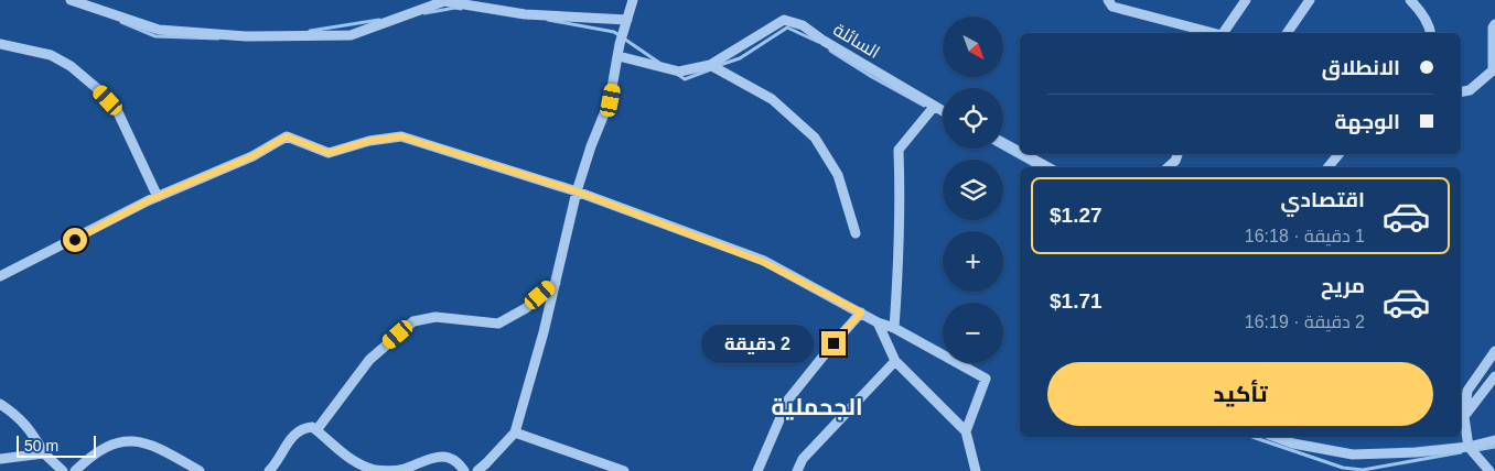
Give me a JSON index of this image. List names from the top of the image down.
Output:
{
  "streets": {
    "street": ["السائلة"]
  },
  "districts": ["الجحملية"],
  "scale_bar": "50 m",
  "north": "bottom right",
  "page": {
    "map_buttons": ["+", "−"],
    "banner": ["الانطلاق", "الوجهة"],
    "list": [
      {
        "name": "اقتصادي",
        "note": "1 دقيقة · 16:18",
        "value": "$1.27"
      },
      {
        "name": "مريح",
        "note": "2 دقيقة · 16:19",
        "value": "$1.71"
      }
    ],
    "bubble": "2 دقيقة",
    "buttons": "تأكيد",
    "scale": "50 m"
  }
}
